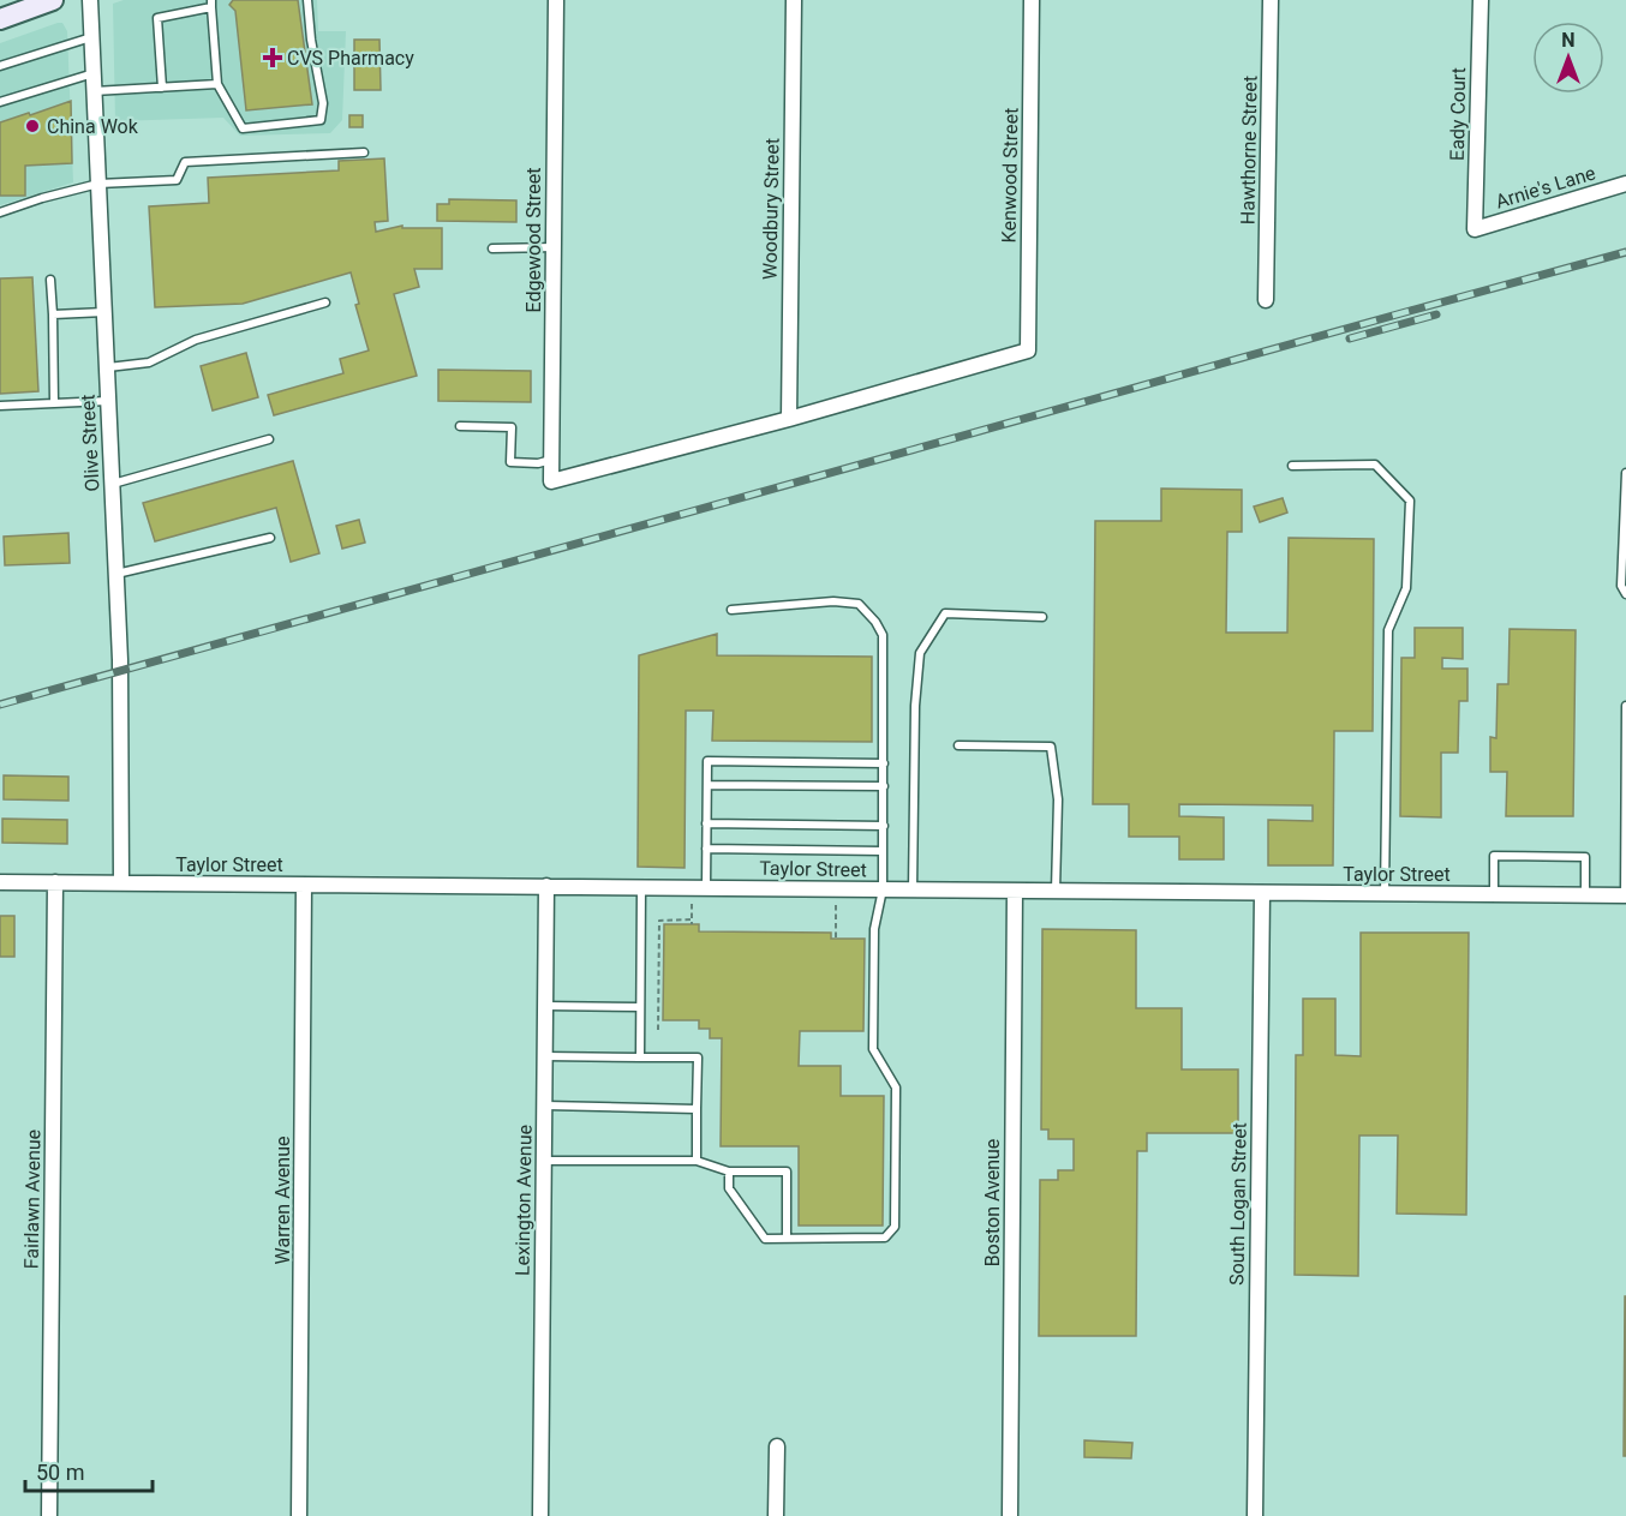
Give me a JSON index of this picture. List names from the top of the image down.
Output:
{
  "streets": {
    "street": [
      "Eady Court",
      "Hawthorne Street",
      "Kenwood Street",
      "Arnie's Lane",
      "Woodbury Street",
      "Edgewood Street",
      "Olive Street",
      "Taylor Street",
      "Fairlawn Avenue",
      "Warren Avenue",
      "Lexington Avenue",
      "Boston Avenue",
      "South Logan Street"
    ]
  },
  "crossings": [
    ["Eady Court", "Arnie's Lane"],
    ["Kenwood Street", "Woodbury Street"],
    ["Kenwood Street", "Edgewood Street"],
    ["Woodbury Street", "Edgewood Street"],
    ["Olive Street", "Taylor Street"],
    ["Taylor Street", "Fairlawn Avenue"],
    ["Taylor Street", "Warren Avenue"],
    ["Taylor Street", "Lexington Avenue"],
    ["Taylor Street", "Boston Avenue"],
    ["Taylor Street", "South Logan Street"]
  ],
  "places": {
    "health": ["CVS Pharmacy"],
    "other": ["China Wok"]
  },
  "scale_bar": "50 m",
  "north": "top"
}
